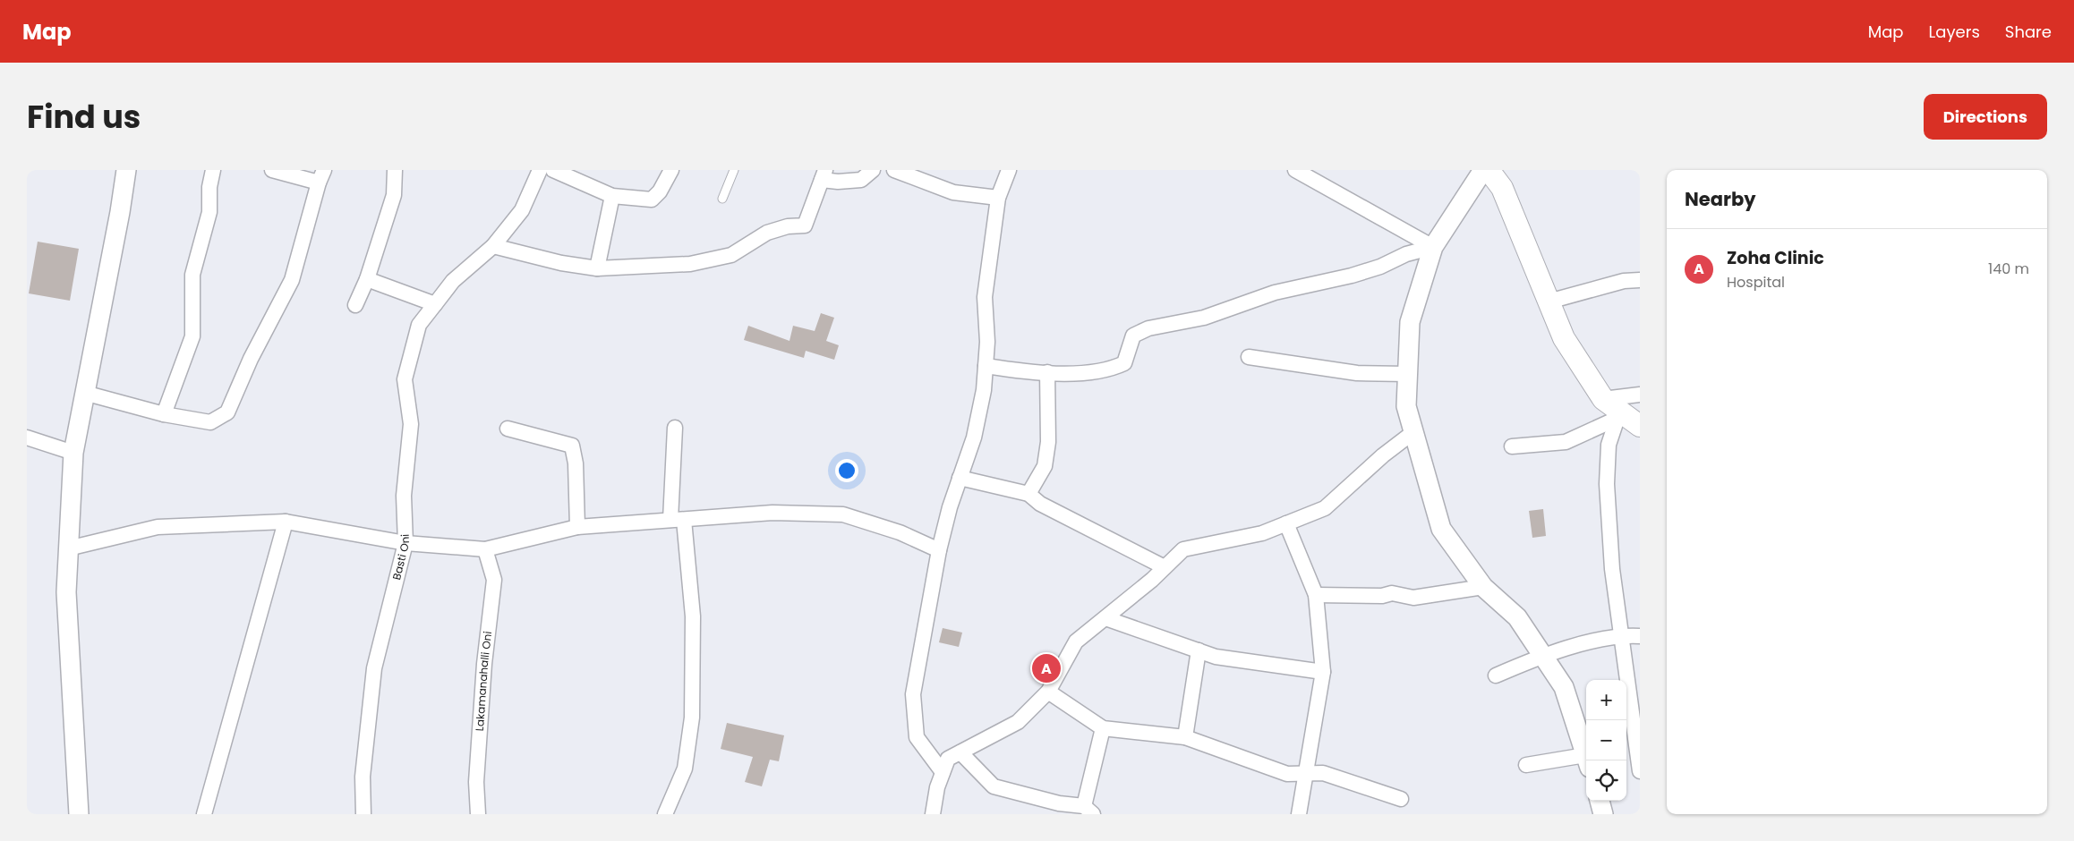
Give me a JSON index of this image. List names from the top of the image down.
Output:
{
  "streets": {
    "street": ["Basti Oni", "Lakamanahalli Oni"]
  },
  "page": {
    "header": "Map",
    "nav": ["Map", "Layers", "Share"],
    "title": "Find us",
    "buttons": "Directions",
    "heading": "Nearby",
    "list": [
      {
        "mark": "A",
        "name": "Zoha Clinic",
        "note": "Hospital",
        "value": "140 m"
      }
    ],
    "pins": "A",
    "map_buttons": ["+", "−"]
  }
}
